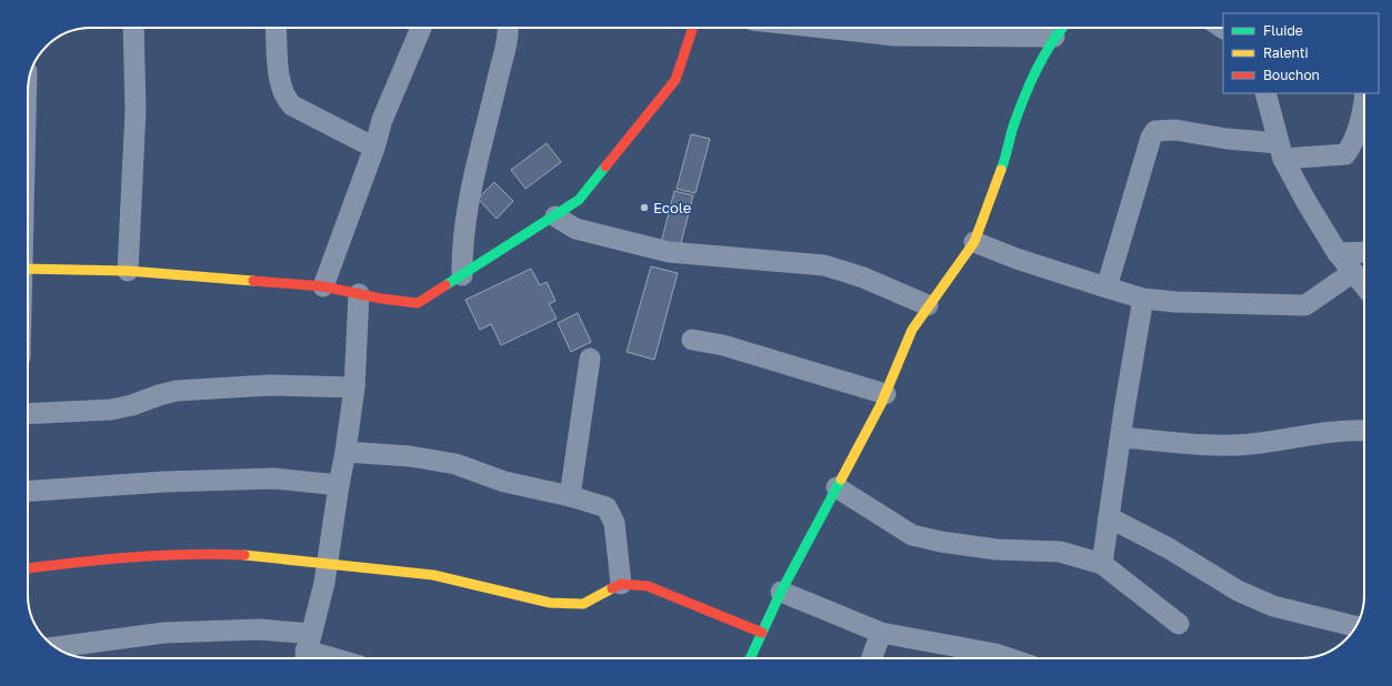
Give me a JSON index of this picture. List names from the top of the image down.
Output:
{
  "places": ["Ecole"],
  "legend": ["Fluide", "Ralenti", "Bouchon"]
}
